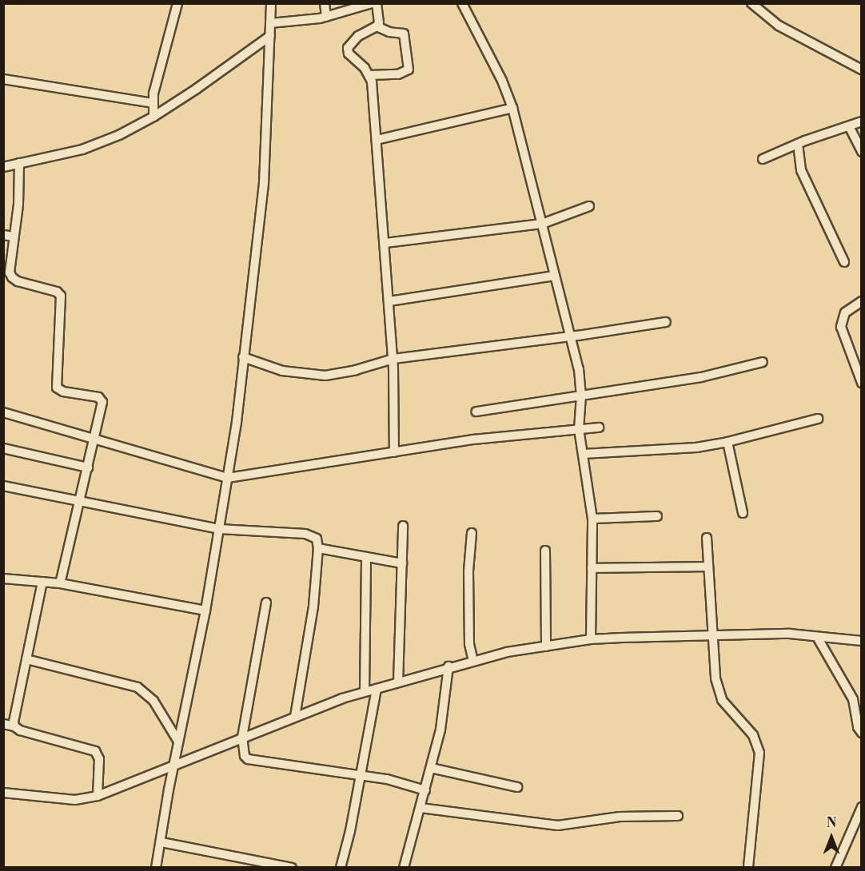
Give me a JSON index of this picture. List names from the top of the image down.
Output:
{
  "north": "top"
}
